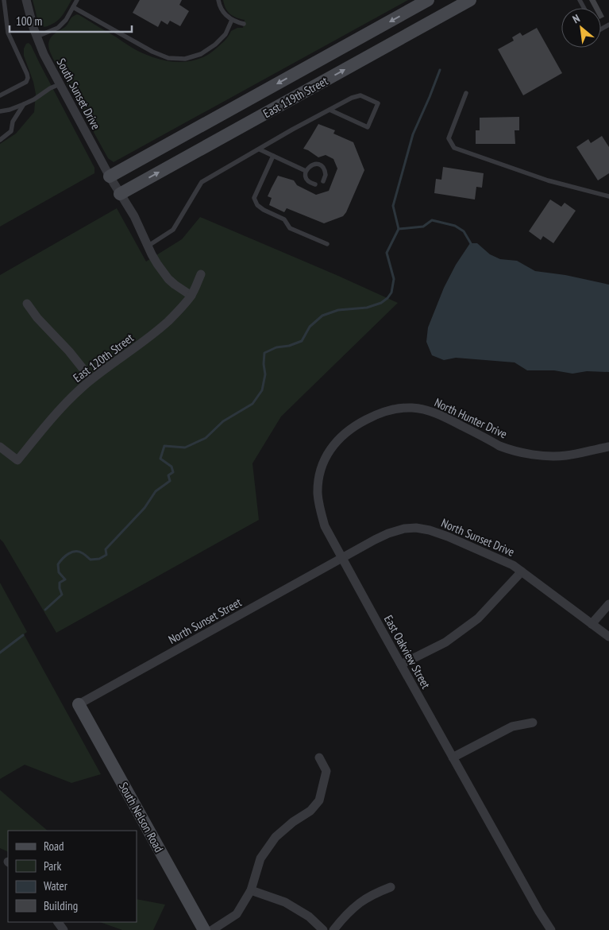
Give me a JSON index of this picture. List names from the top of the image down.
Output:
{
  "streets": {
    "main road": ["East 119th Street", "South Nelson Road"],
    "street": [
      "South Sunset Drive",
      "East 120th Street",
      "North Hunter Drive",
      "North Sunset Drive",
      "North Sunset Street",
      "East Oakview Street"
    ]
  },
  "crossings": [
    ["South Sunset Drive", "East 119th Street"],
    ["South Sunset Drive", "East 120th Street"],
    ["North Hunter Drive", "North Sunset Drive"],
    ["North Hunter Drive", "North Sunset Street"],
    ["North Hunter Drive", "East Oakview Street"],
    ["North Sunset Drive", "North Sunset Street"],
    ["North Sunset Drive", "East Oakview Street"],
    ["North Sunset Street", "East Oakview Street"],
    ["North Sunset Street", "South Nelson Road"]
  ],
  "legend": [
    "Road",
    "Park",
    "Water",
    "Building"
  ],
  "scale_bar": "100 m",
  "north": "top left"
}
